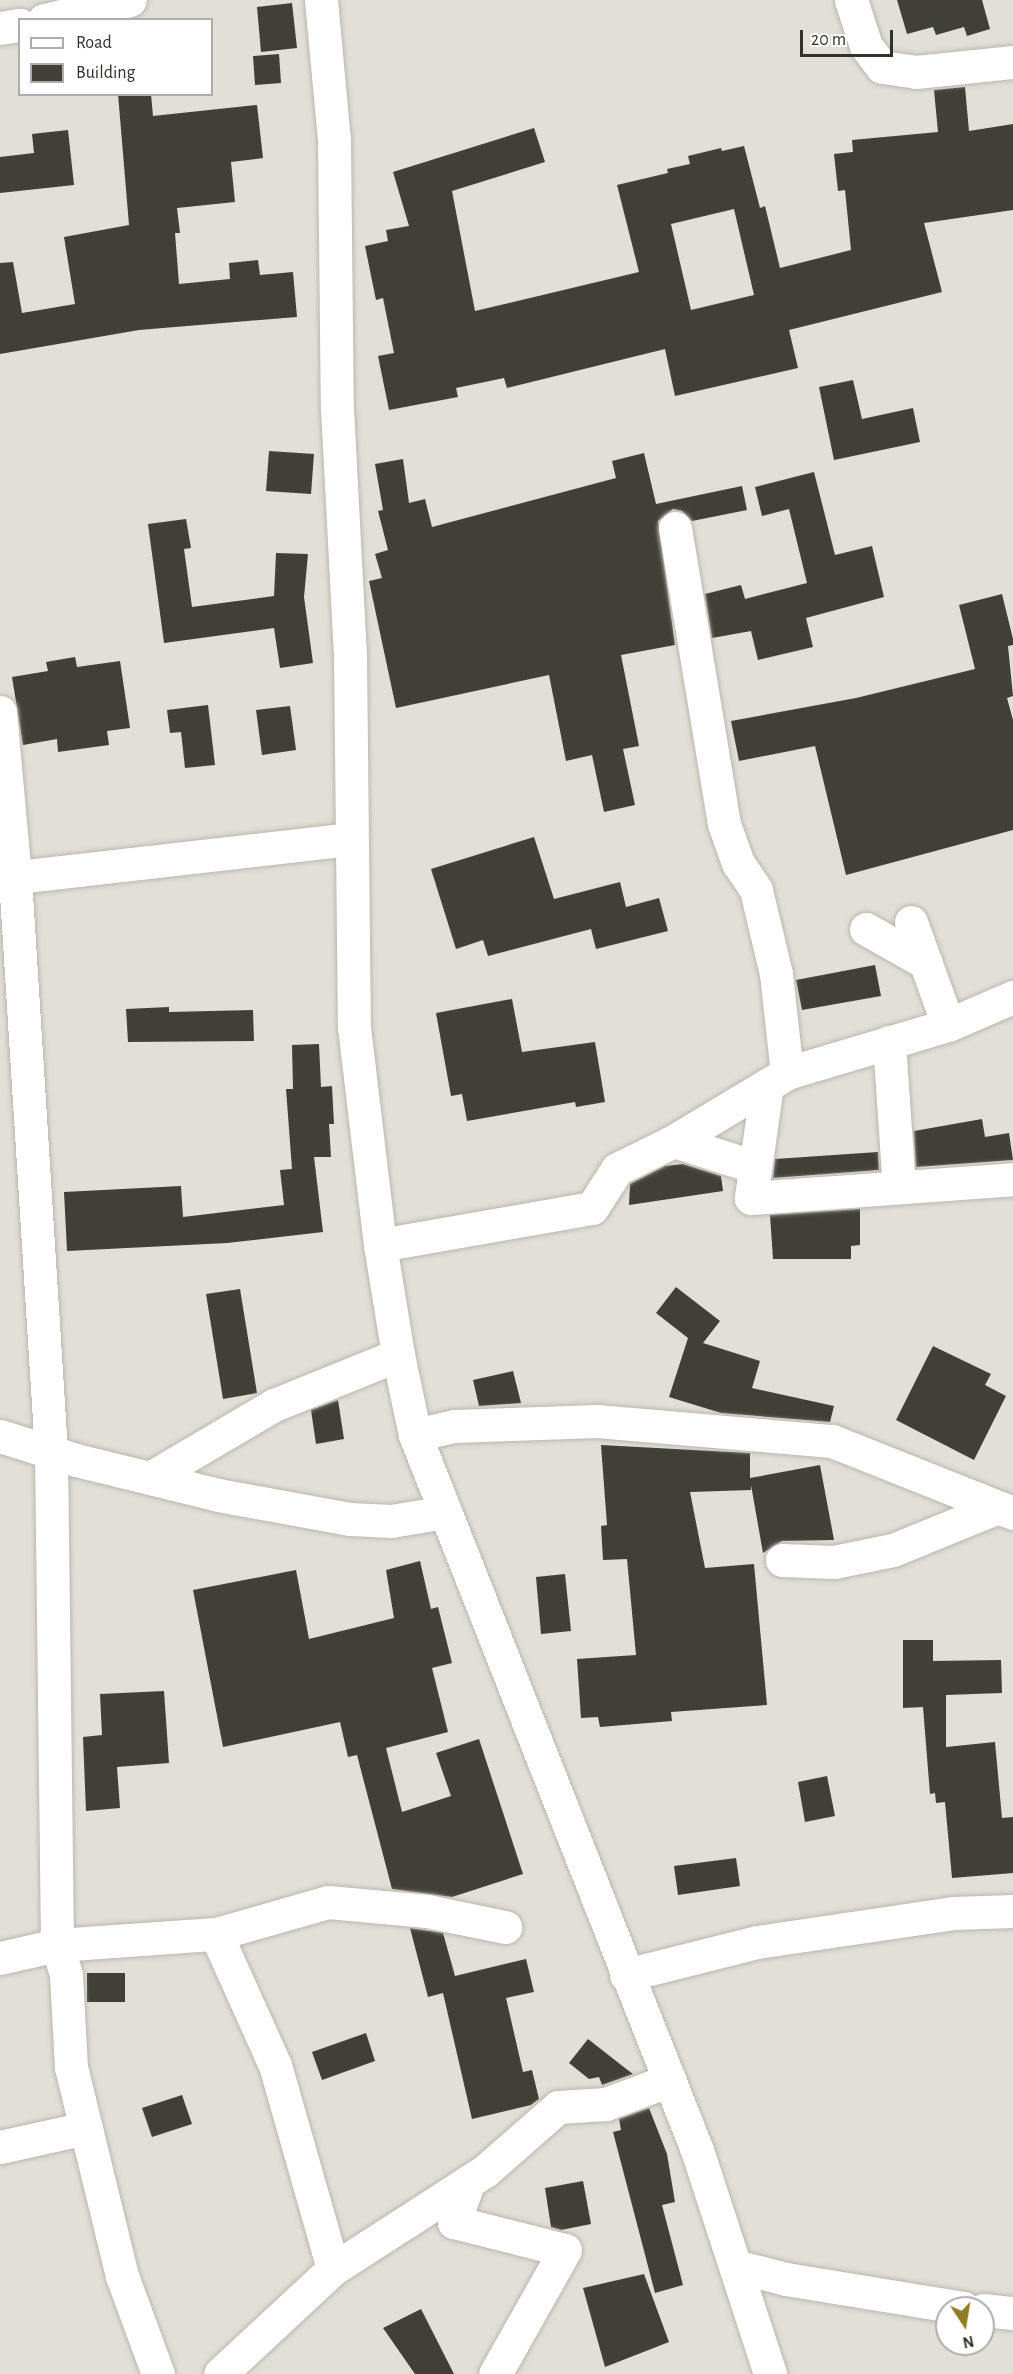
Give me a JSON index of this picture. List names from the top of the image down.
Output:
{
  "legend": ["Road", "Building"],
  "scale_bar": "20 m",
  "north": "bottom"
}
